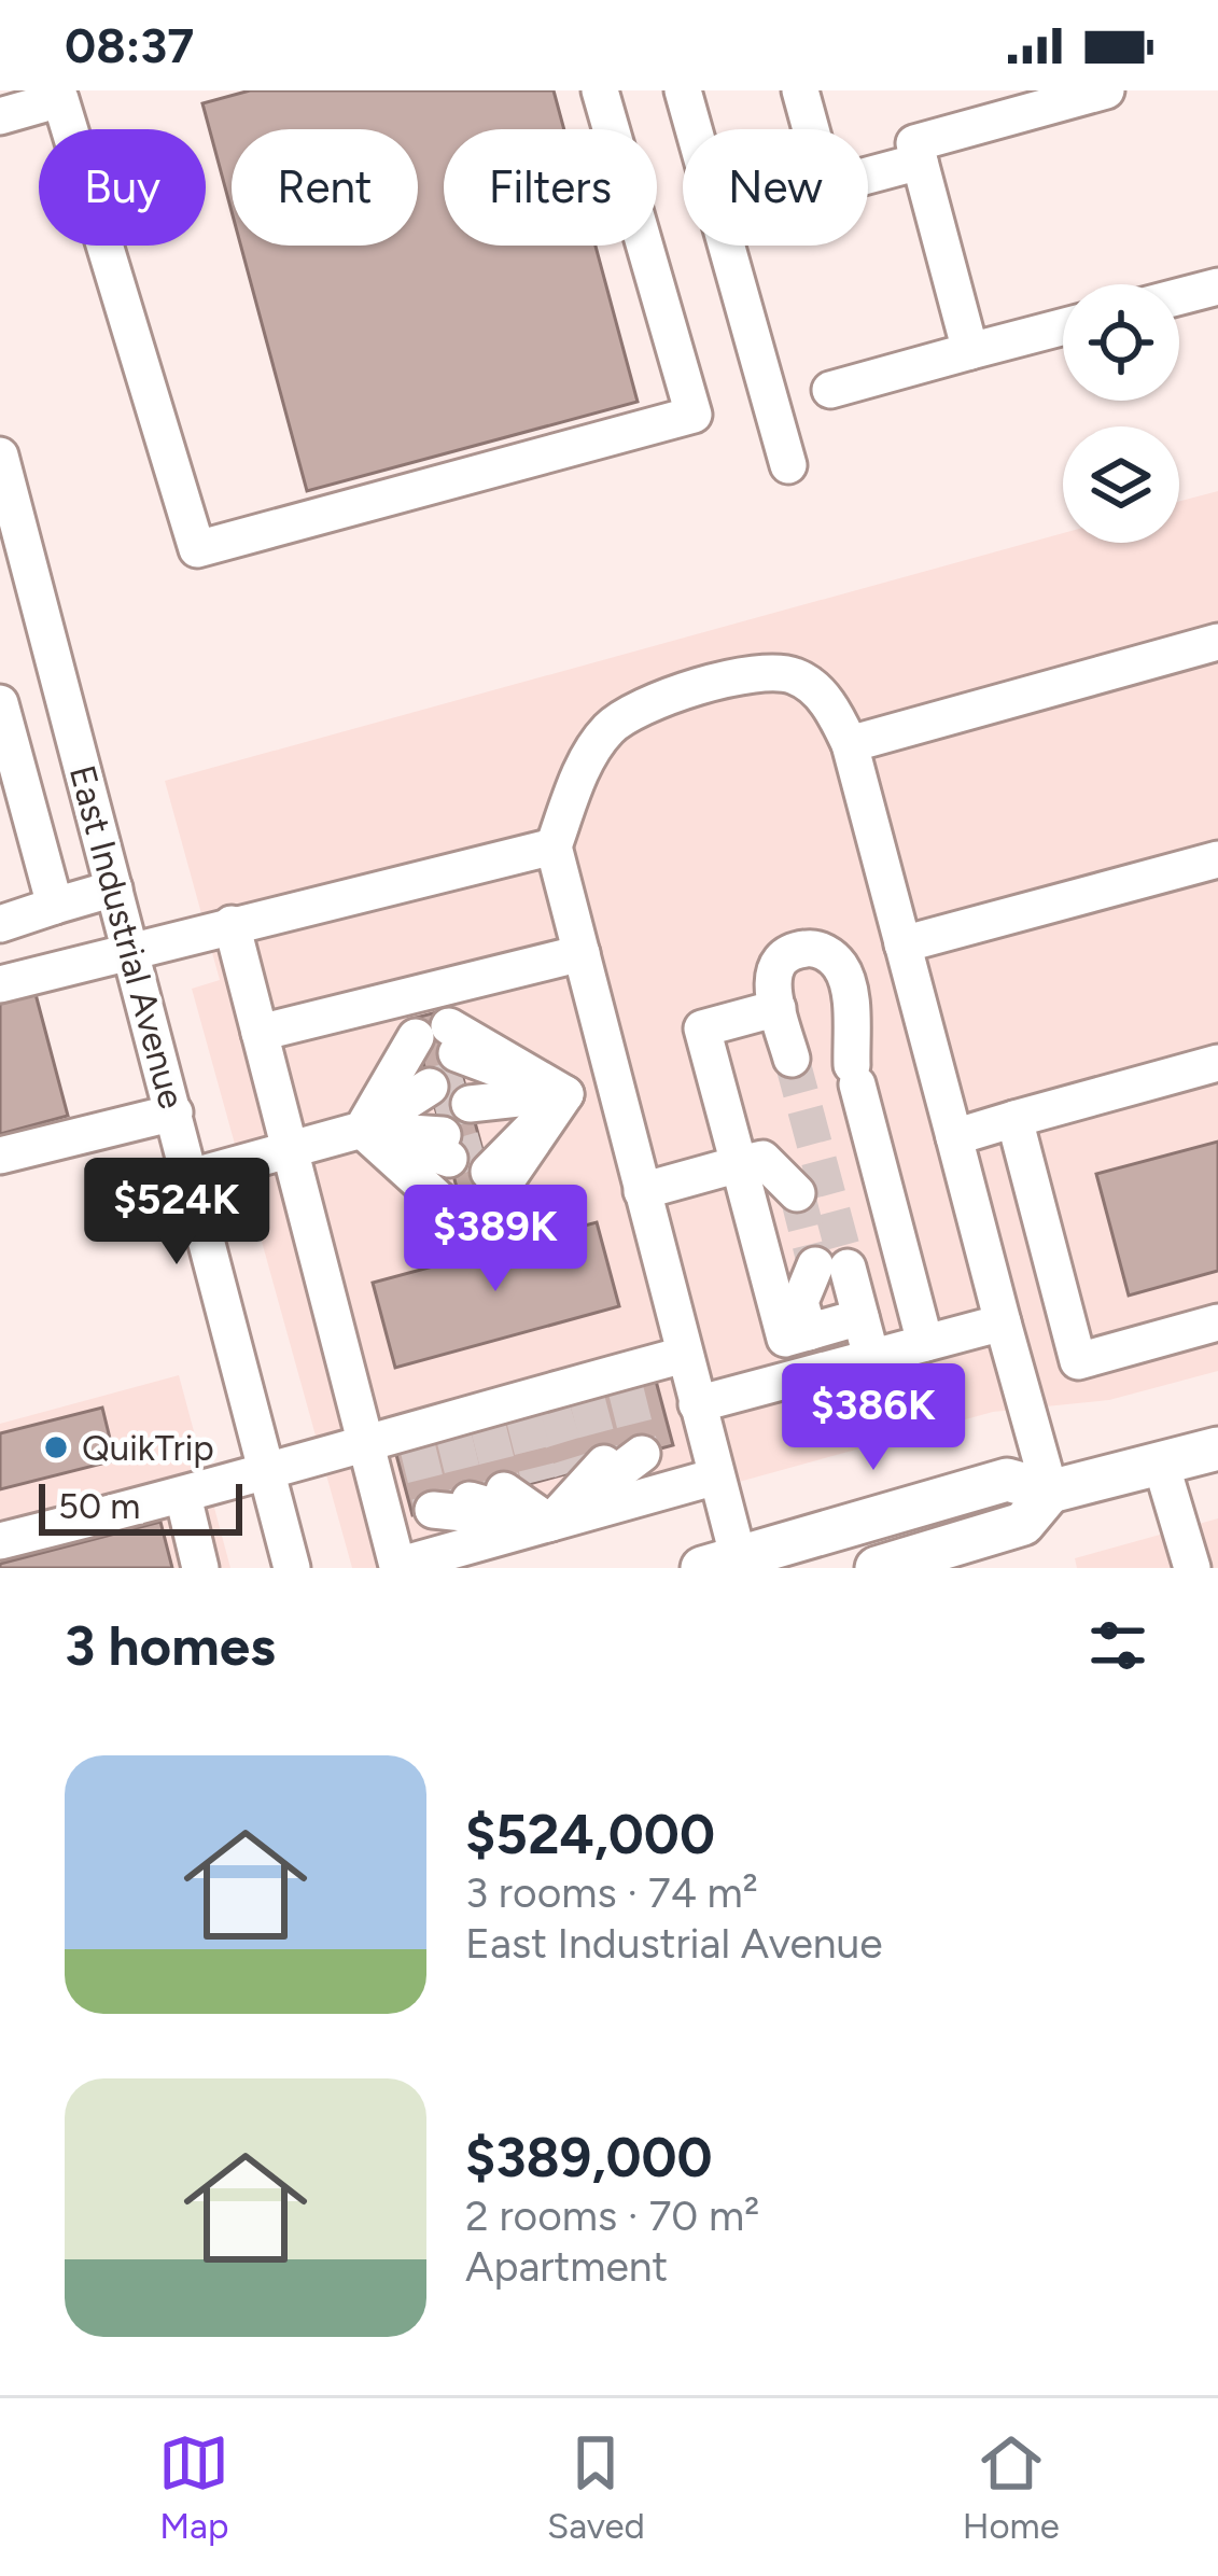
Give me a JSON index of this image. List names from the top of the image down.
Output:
{
  "streets": {
    "street": ["East Industrial Avenue"]
  },
  "places": ["QuikTrip"],
  "scale_bar": "50 m",
  "page": {
    "status": "08:37",
    "chip": [
      "Buy",
      "Rent",
      "Filters",
      "New"
    ],
    "price": ["$524K", "$389K", "$386K"],
    "scale": "50 m",
    "heading": "3 homes",
    "list": [
      {
        "name": "$524,000",
        "note": "3 rooms · 74 m² · East Industrial Avenue"
      },
      {
        "name": "$389,000",
        "note": "2 rooms · 70 m² · Apartment"
      }
    ],
    "tabs": ["Map", "Saved", "Home"]
  }
}
